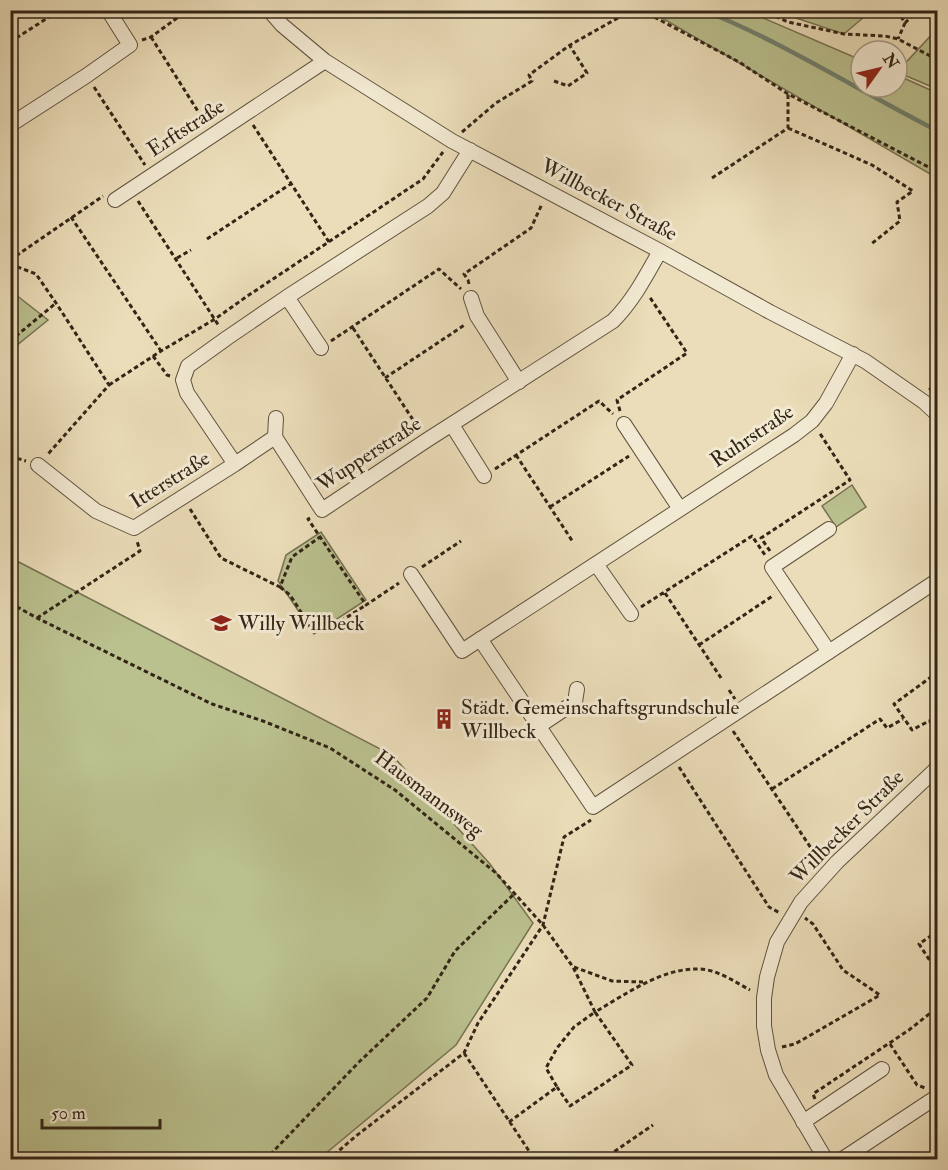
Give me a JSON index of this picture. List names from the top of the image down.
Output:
{
  "streets": {
    "street": [
      "Erftstraße",
      "Willbecker Straße",
      "Ruhrstraße",
      "Wupperstraße",
      "Itterstraße"
    ],
    "path": ["Hausmannsweg"]
  },
  "crossings": [
    ["Erftstraße", "Willbecker Straße"],
    ["Willbecker Straße", "Ruhrstraße"],
    ["Willbecker Straße", "Wupperstraße"]
  ],
  "places": {
    "school or university": ["Willy Willbeck"],
    "building": ["Städt. Gemeinschaftsgrundschule Willbeck"]
  },
  "scale_bar": "50 m",
  "north": "top right"
}
